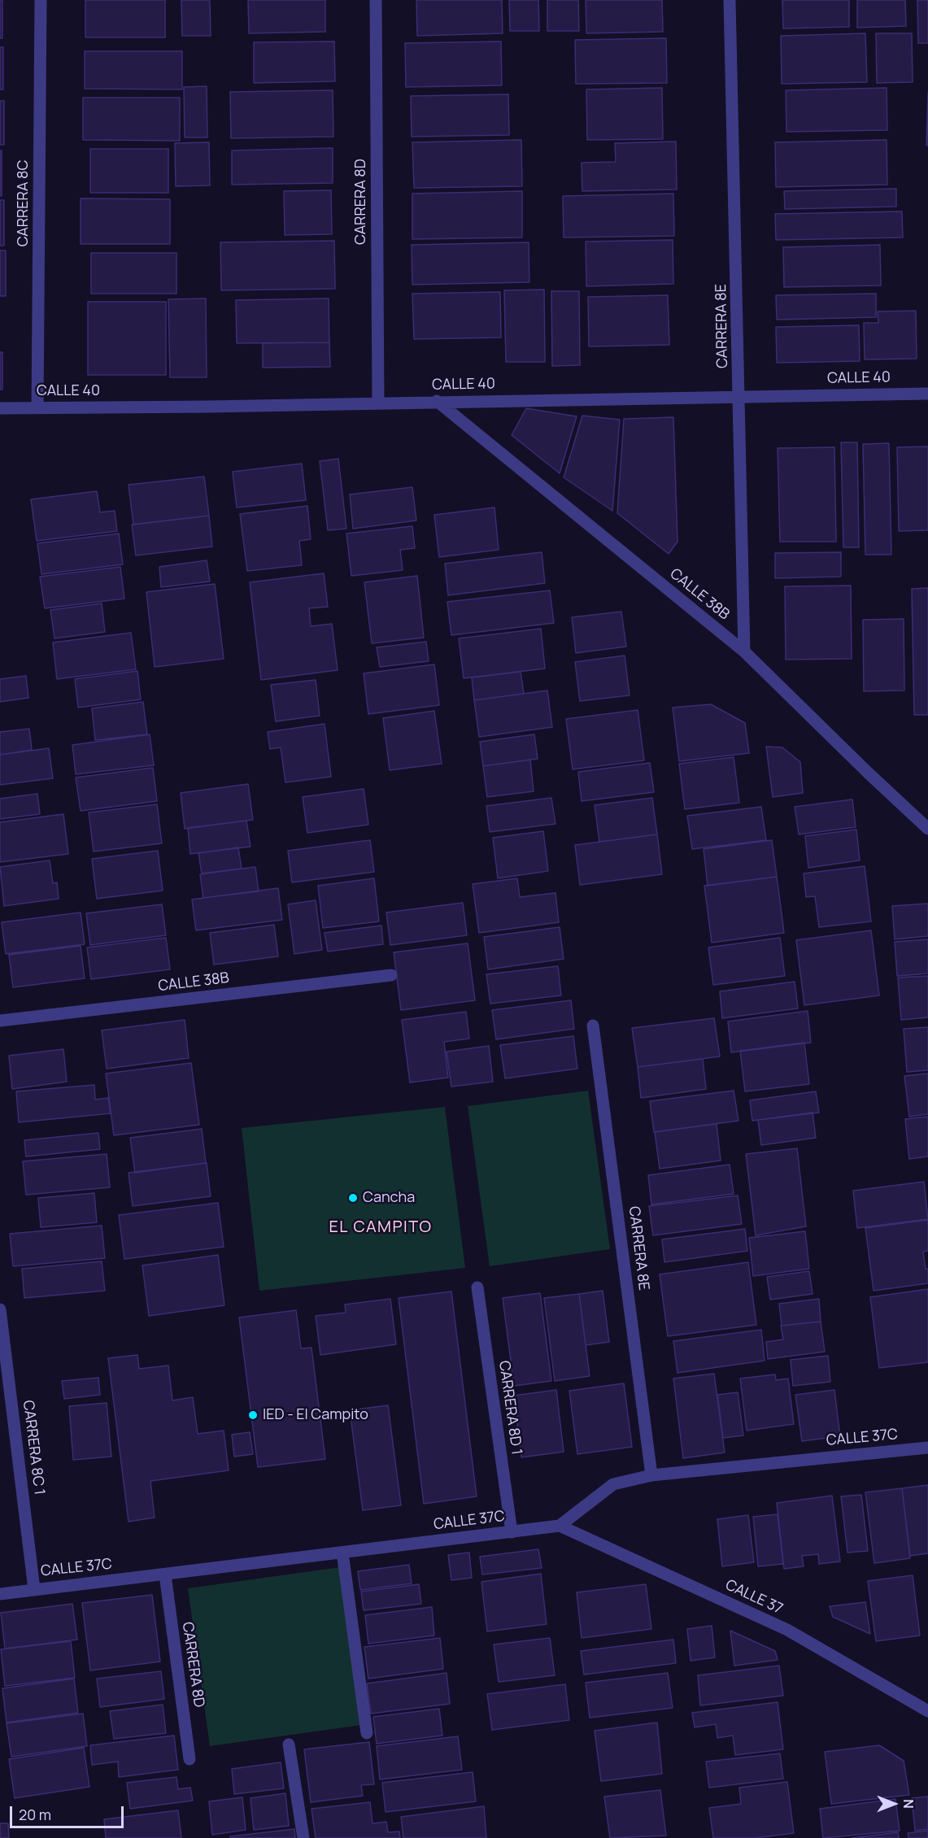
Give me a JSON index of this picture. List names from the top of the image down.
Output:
{
  "streets": {
    "street": [
      "CARRERA 8D",
      "CARRERA 8C",
      "CARRERA 8E",
      "CALLE 40",
      "CALLE 38B",
      "CARRERA 8D 1",
      "CALLE 37C",
      "CARRERA 8C 1",
      "CALLE 37"
    ]
  },
  "crossings": [
    ["CARRERA 8D", "CALLE 40"],
    ["CARRERA 8D", "CALLE 37C"],
    ["CARRERA 8C", "CALLE 40"],
    ["CARRERA 8E", "CALLE 40"],
    ["CARRERA 8E", "CALLE 38B"],
    ["CARRERA 8E", "CALLE 37C"],
    ["CALLE 40", "CALLE 38B"],
    ["CARRERA 8D 1", "CALLE 37C"],
    ["CALLE 37C", "CARRERA 8C 1"],
    ["CALLE 37C", "CALLE 37"]
  ],
  "districts": ["EL CAMPITO"],
  "places": ["Cancha", "IED - El Campito"],
  "scale_bar": "20 m",
  "north": "right"
}
